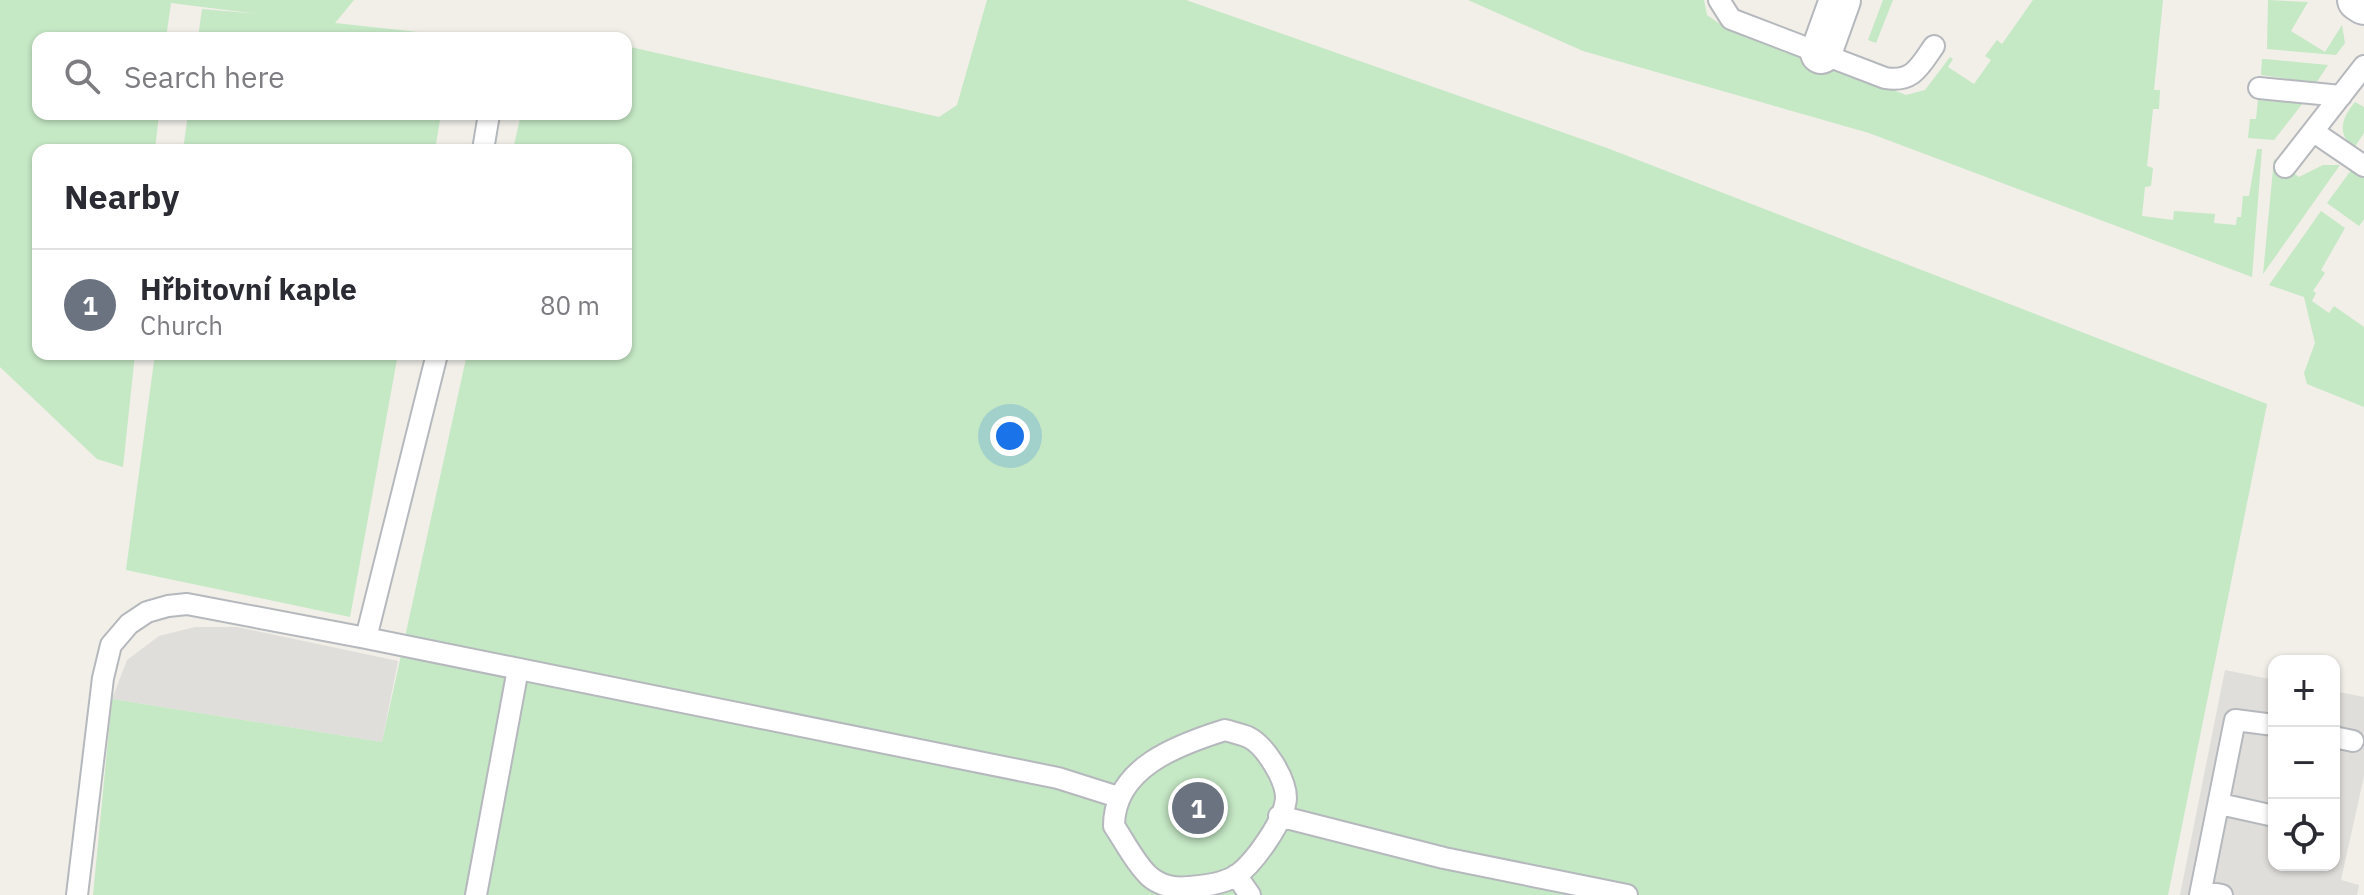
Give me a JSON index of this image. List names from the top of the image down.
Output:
{
  "page": {
    "search": "Search here",
    "heading": "Nearby",
    "list": [
      {
        "mark": "1",
        "name": "Hřbitovní kaple",
        "note": "Church",
        "value": "80 m"
      }
    ],
    "map_buttons": ["+", "−"],
    "pins": "1"
  }
}
